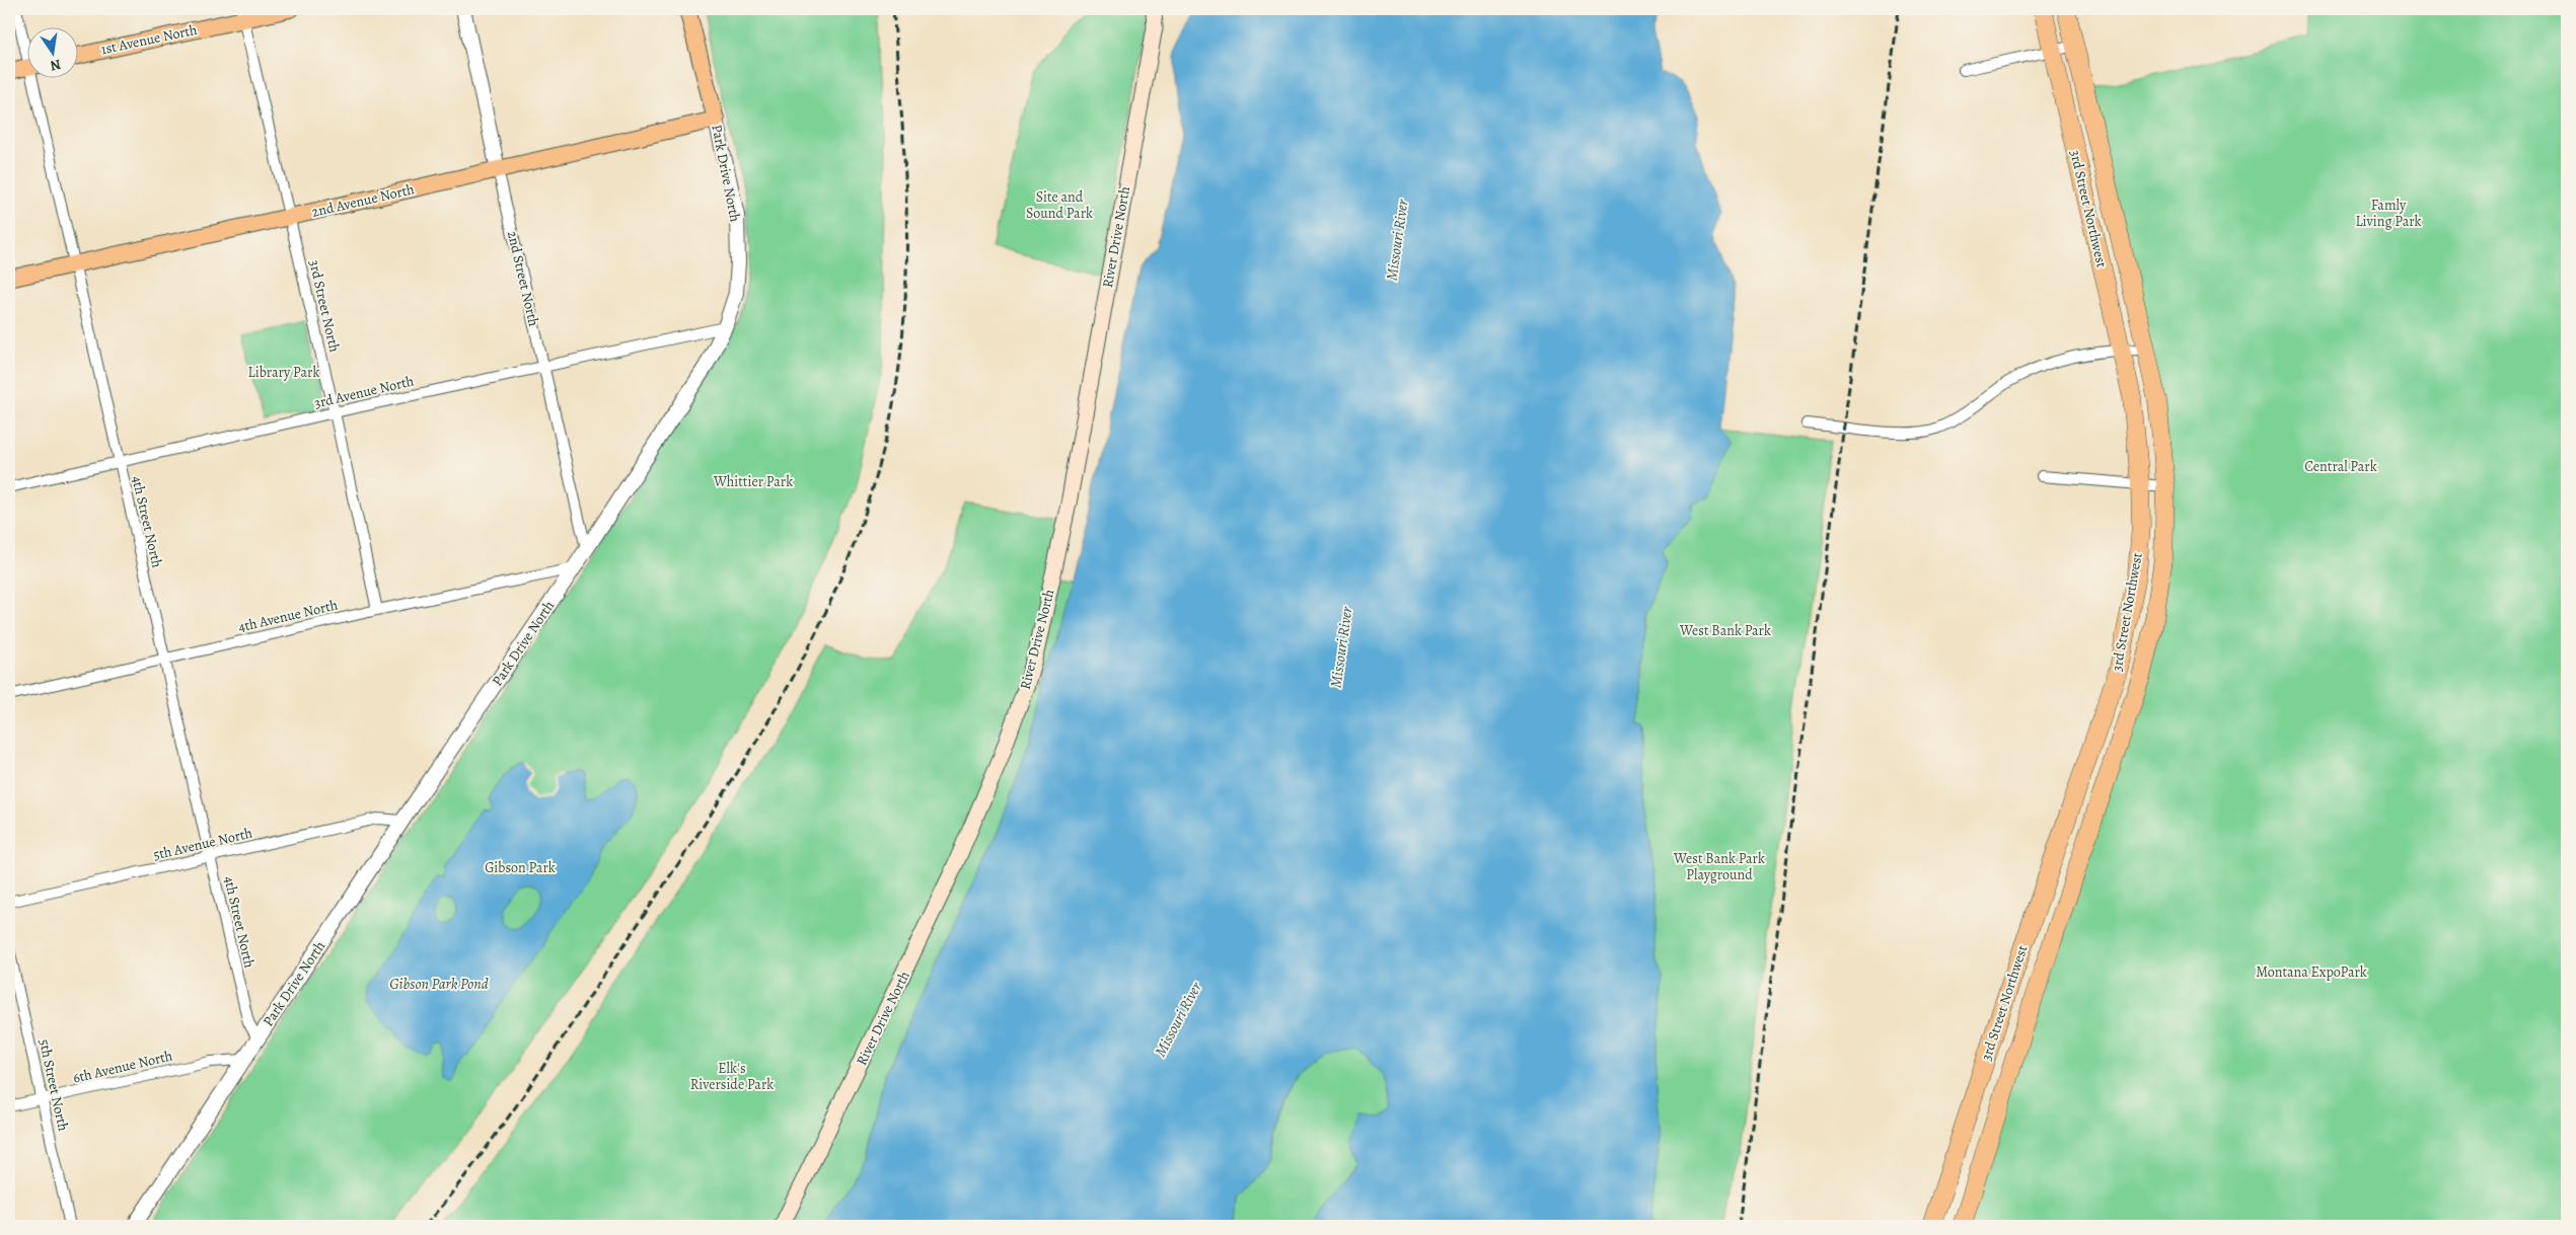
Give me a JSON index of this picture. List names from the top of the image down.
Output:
{
  "streets": {
    "highway": ["3rd Street Northwest"],
    "main road": [
      "1st Avenue North",
      "Park Drive North",
      "2nd Avenue North",
      "River Drive North"
    ],
    "street": [
      "2nd Street North",
      "3rd Street North",
      "3rd Avenue North",
      "4th Street North",
      "4th Avenue North",
      "5th Avenue North",
      "6th Avenue North",
      "5th Street North"
    ]
  },
  "crossings": [
    ["1st Avenue North", "3rd Street North"],
    ["Park Drive North", "2nd Avenue North"],
    ["Park Drive North", "2nd Street North"],
    ["Park Drive North", "3rd Avenue North"],
    ["Park Drive North", "4th Street North"],
    ["Park Drive North", "4th Avenue North"],
    ["Park Drive North", "5th Avenue North"],
    ["Park Drive North", "6th Avenue North"],
    ["2nd Avenue North", "2nd Street North"],
    ["2nd Avenue North", "3rd Street North"],
    ["2nd Avenue North", "4th Street North"],
    ["2nd Street North", "3rd Avenue North"],
    ["3rd Street North", "3rd Avenue North"],
    ["3rd Street North", "4th Avenue North"],
    ["3rd Avenue North", "4th Street North"],
    ["4th Street North", "4th Avenue North"],
    ["4th Street North", "5th Avenue North"],
    ["6th Avenue North", "5th Street North"]
  ],
  "water": ["Missouri River", "Gibson Park Pond"],
  "parks": [
    "Site and Sound Park",
    "Famly Living Park",
    "Library Park",
    "Central Park",
    "Whittier Park",
    "West Bank Park",
    "West Bank Park Playground",
    "Gibson Park",
    "Montana ExpoPark",
    "Elk's Riverside Park"
  ],
  "north": "bottom"
}
